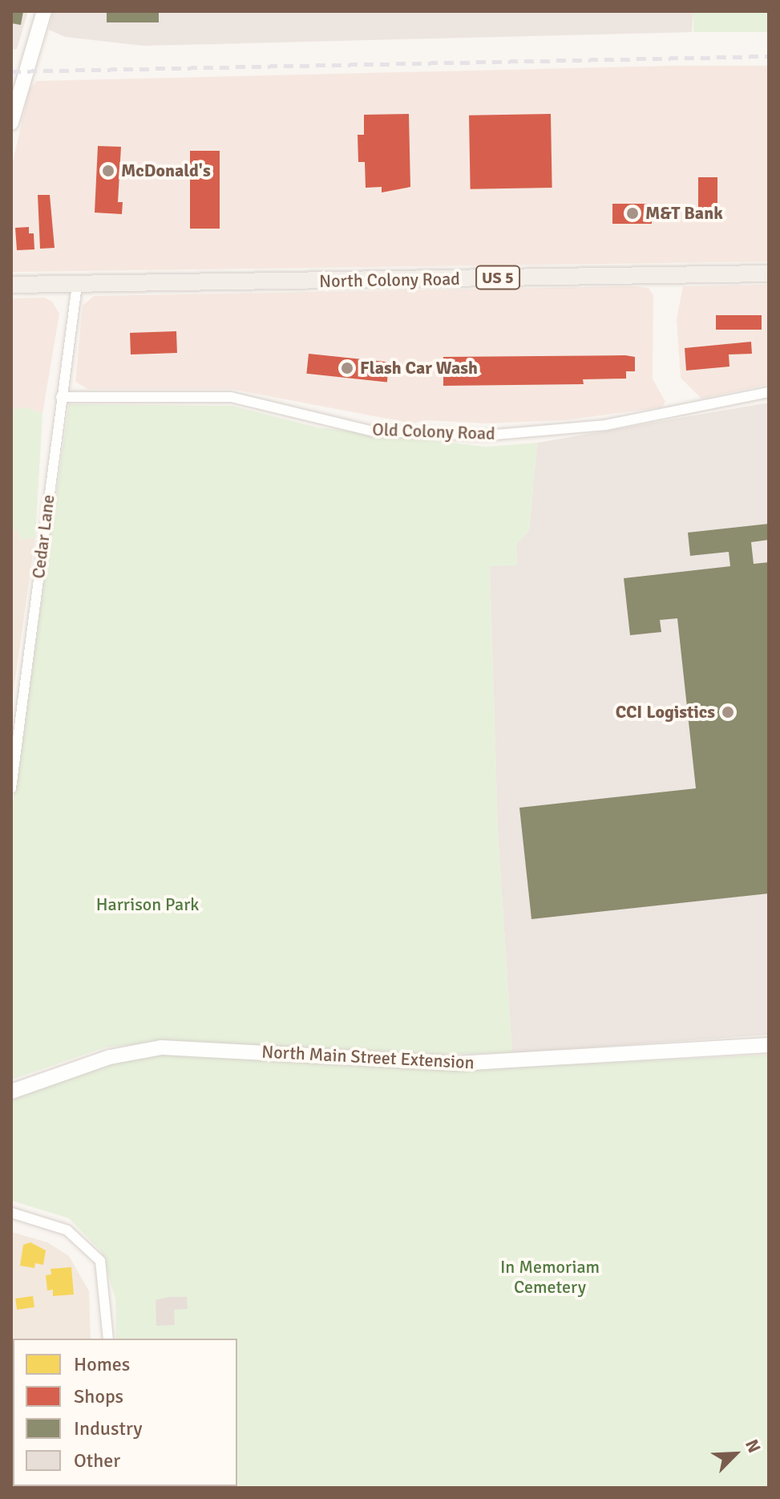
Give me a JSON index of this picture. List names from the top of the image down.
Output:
{
  "streets": {
    "main road": ["US 5", "North Colony Road"],
    "street": ["Old Colony Road", "Cedar Lane", "North Main Street Extension"]
  },
  "crossings": [
    ["North Colony Road", "Cedar Lane"],
    ["Old Colony Road", "Cedar Lane"]
  ],
  "parks": ["Harrison Park", "In Memoriam Cemetery"],
  "places": [
    "McDonald's",
    "M&T Bank",
    "Flash Car Wash",
    "CCI Logistics"
  ],
  "legend": [
    "Homes",
    "Shops",
    "Industry",
    "Other"
  ],
  "north": "top right"
}
